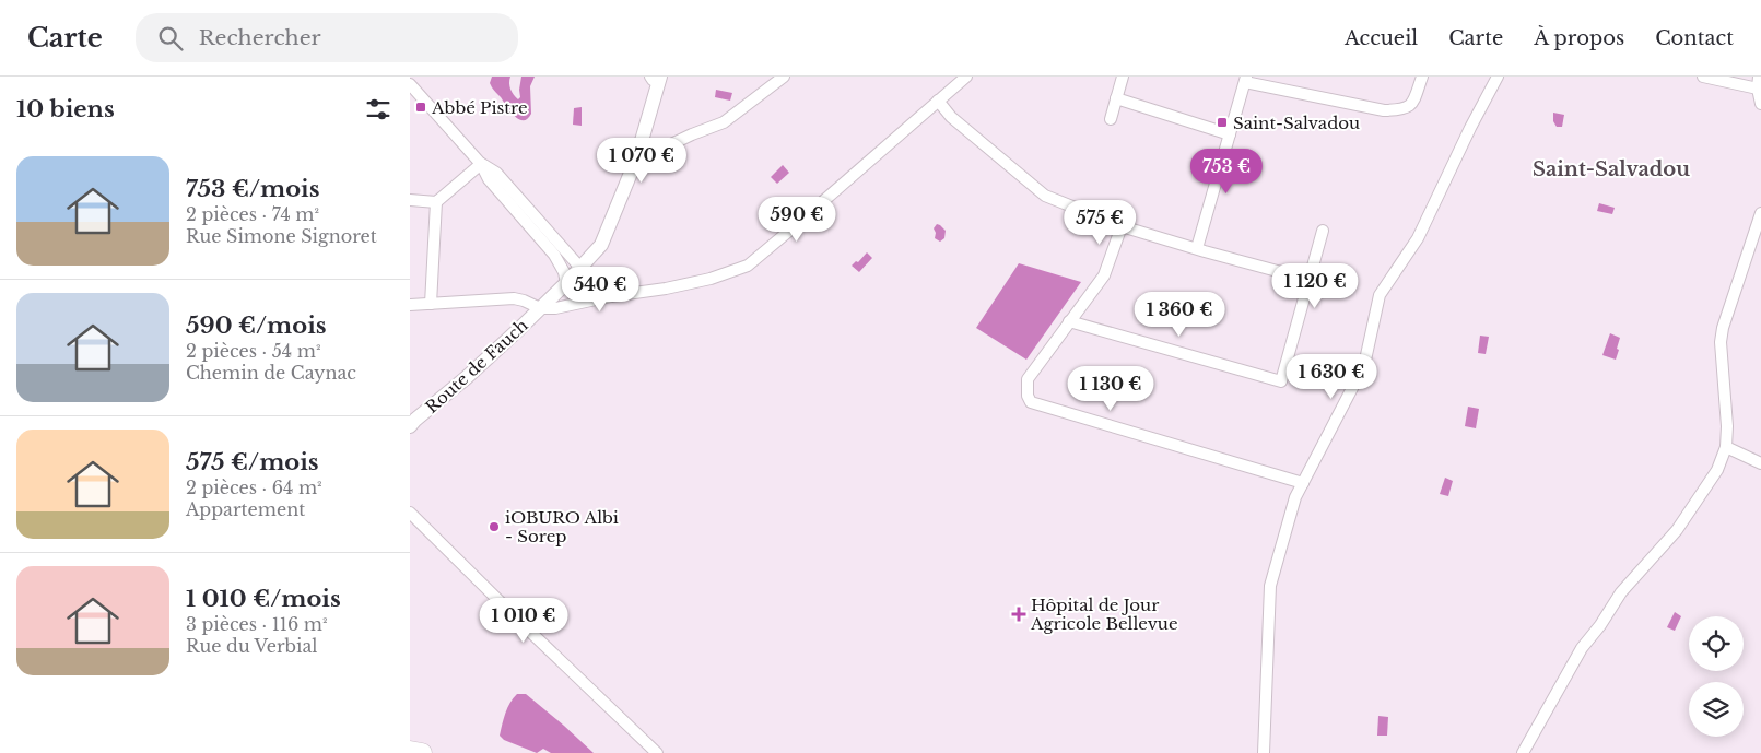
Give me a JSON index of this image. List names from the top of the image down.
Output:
{
  "streets": {
    "street": ["Route de Fauch"]
  },
  "districts": ["Saint-Salvadou"],
  "places": {
    "transit": ["Abbé Pistre", "Saint-Salvadou"],
    "other": ["iOBURO Albi - Sorep"],
    "health": ["Hôpital de Jour Agricole Bellevue"]
  },
  "page": {
    "header": "Carte",
    "search": "Rechercher",
    "nav": [
      "Accueil",
      "Carte",
      "À propos",
      "Contact"
    ],
    "heading": "10 biens",
    "price": [
      "1 070 €",
      "753 €",
      "590 €",
      "575 €",
      "1 120 €",
      "540 €",
      "1 360 €",
      "1 630 €",
      "1 130 €",
      "1 010 €"
    ],
    "list": [
      {
        "name": "753 €/mois",
        "note": "2 pièces · 74 m² · Rue Simone Signoret"
      },
      {
        "name": "590 €/mois",
        "note": "2 pièces · 54 m² · Chemin de Caynac"
      },
      {
        "name": "575 €/mois",
        "note": "2 pièces · 64 m² · Appartement"
      },
      {
        "name": "1 010 €/mois",
        "note": "3 pièces · 116 m² · Rue du Verbial"
      }
    ]
  }
}
